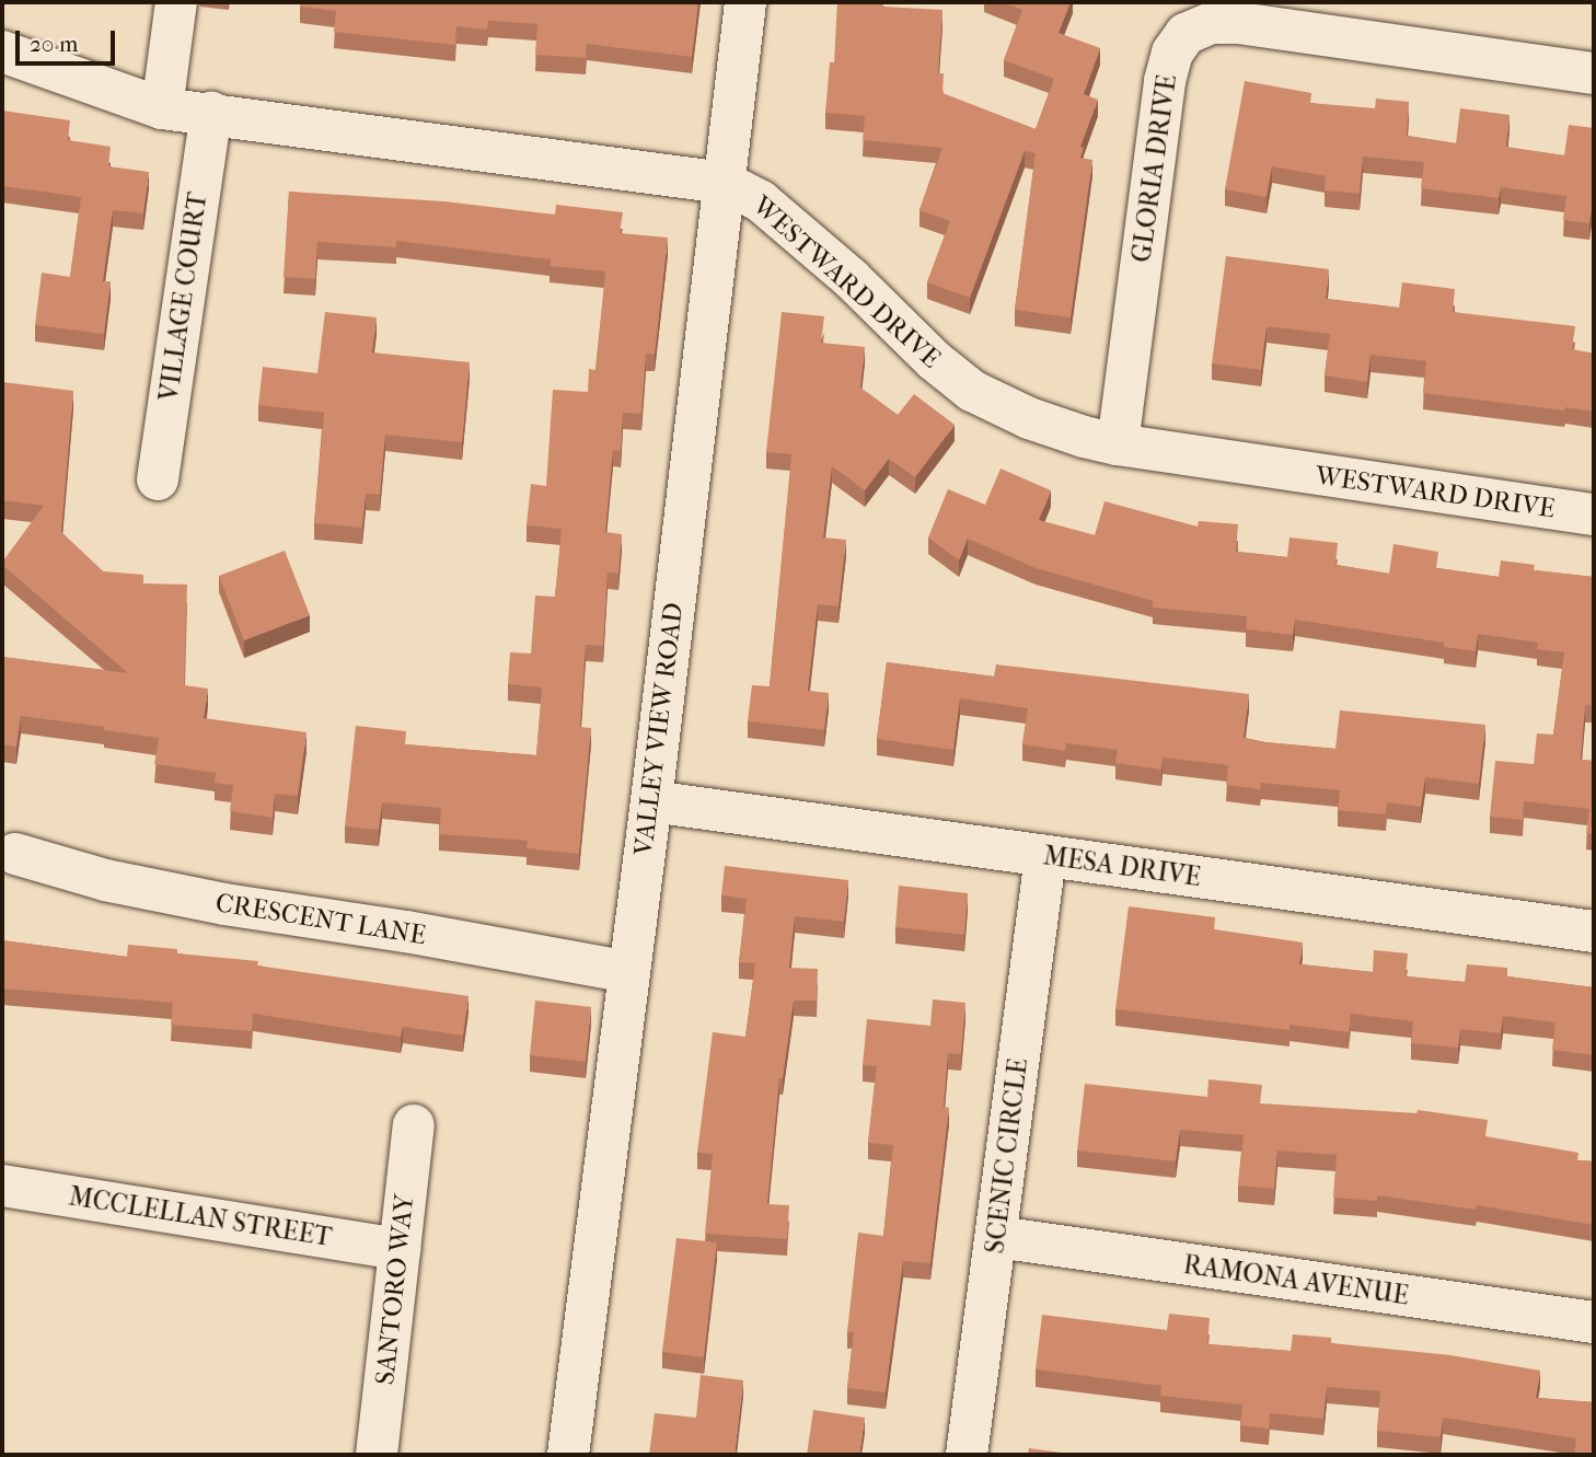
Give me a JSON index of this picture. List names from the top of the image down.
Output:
{
  "streets": {
    "street": [
      "GLORIA DRIVE",
      "WESTWARD DRIVE",
      "VILLAGE COURT",
      "VALLEY VIEW ROAD",
      "MESA DRIVE",
      "CRESCENT LANE",
      "SCENIC CIRCLE",
      "MCCLELLAN STREET",
      "RAMONA AVENUE",
      "SANTORO WAY"
    ]
  },
  "crossings": [
    ["GLORIA DRIVE", "WESTWARD DRIVE"],
    ["WESTWARD DRIVE", "VILLAGE COURT"],
    ["WESTWARD DRIVE", "VALLEY VIEW ROAD"],
    ["VALLEY VIEW ROAD", "MESA DRIVE"],
    ["VALLEY VIEW ROAD", "CRESCENT LANE"],
    ["MESA DRIVE", "SCENIC CIRCLE"],
    ["SCENIC CIRCLE", "RAMONA AVENUE"],
    ["MCCLELLAN STREET", "SANTORO WAY"]
  ],
  "scale_bar": "20 m"
}
